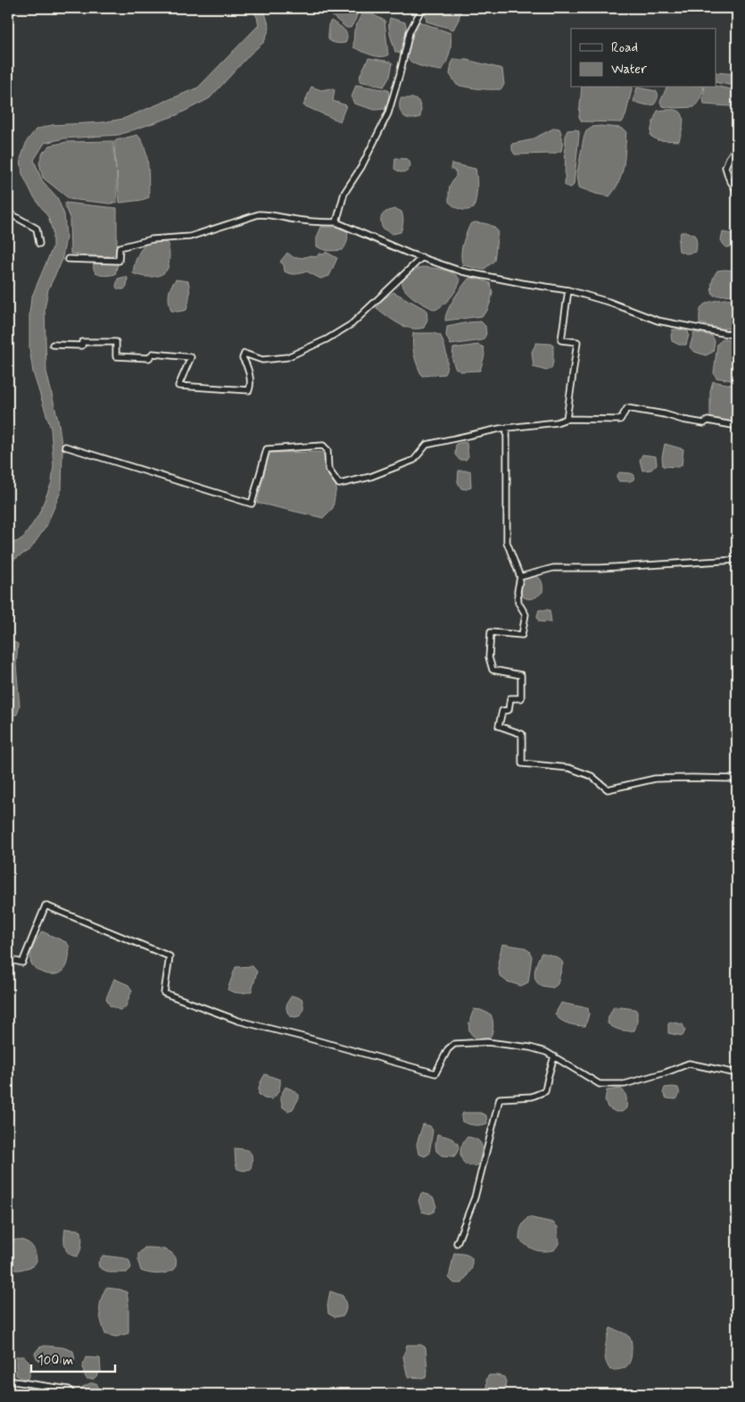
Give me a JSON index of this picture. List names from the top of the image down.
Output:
{
  "legend": ["Road", "Water"],
  "scale_bar": "100 m"
}
